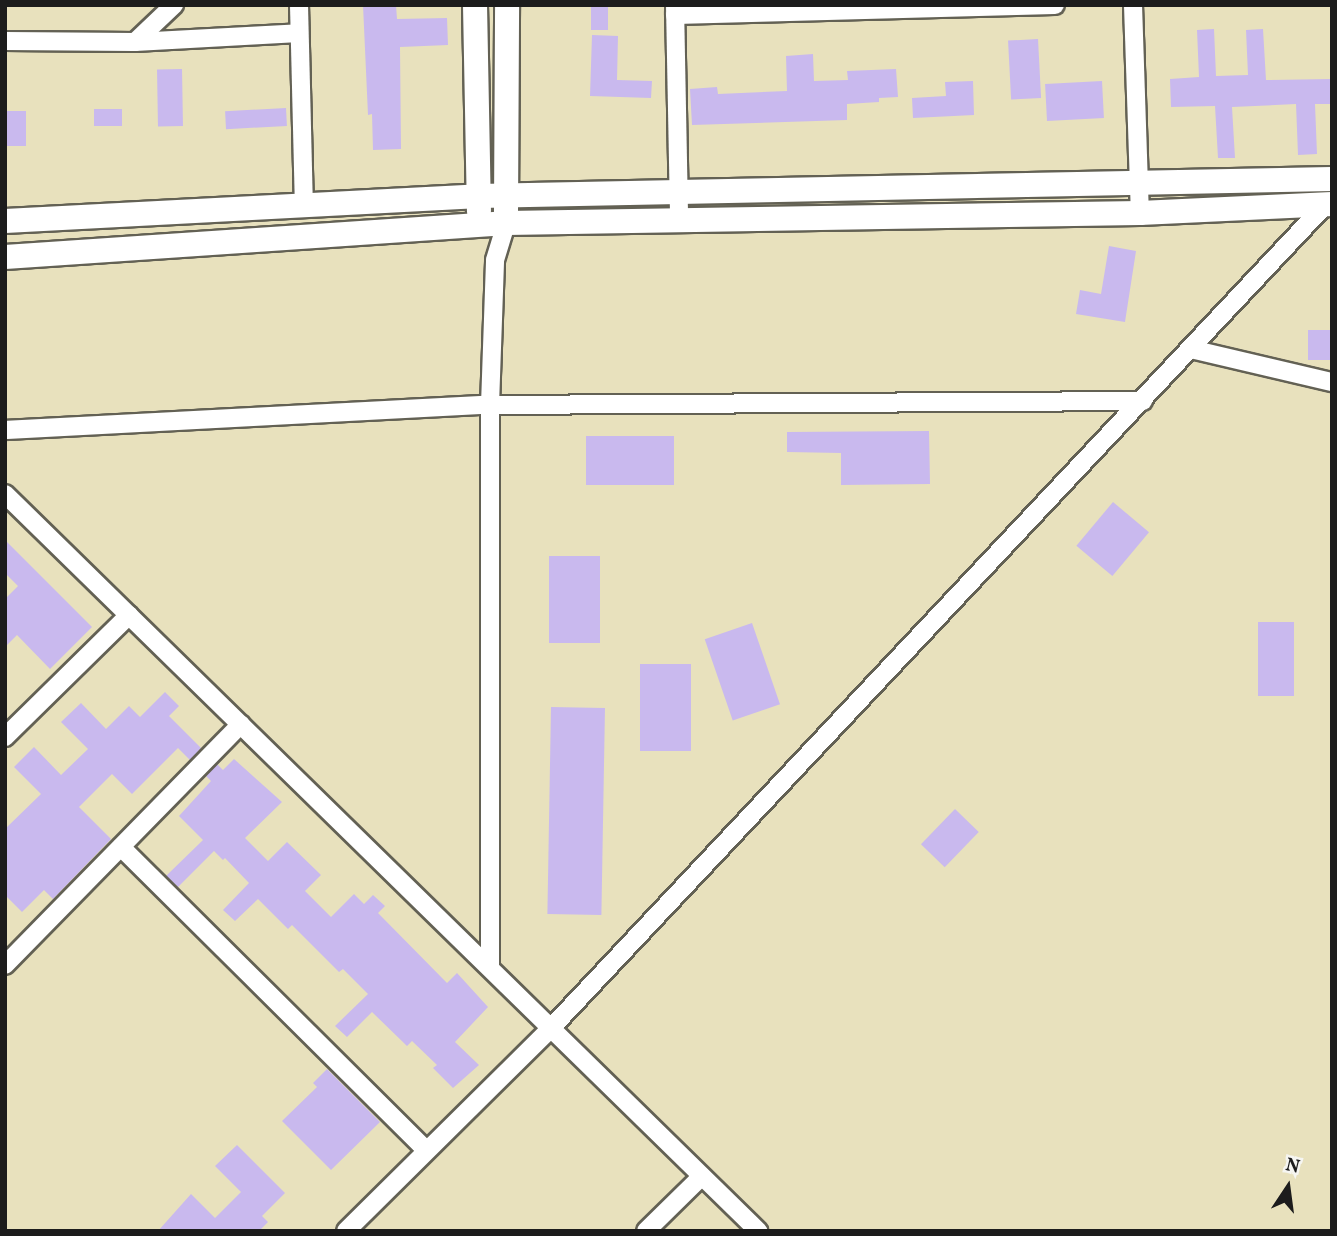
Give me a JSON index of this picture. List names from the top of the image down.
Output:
{
  "north": "top"
}
